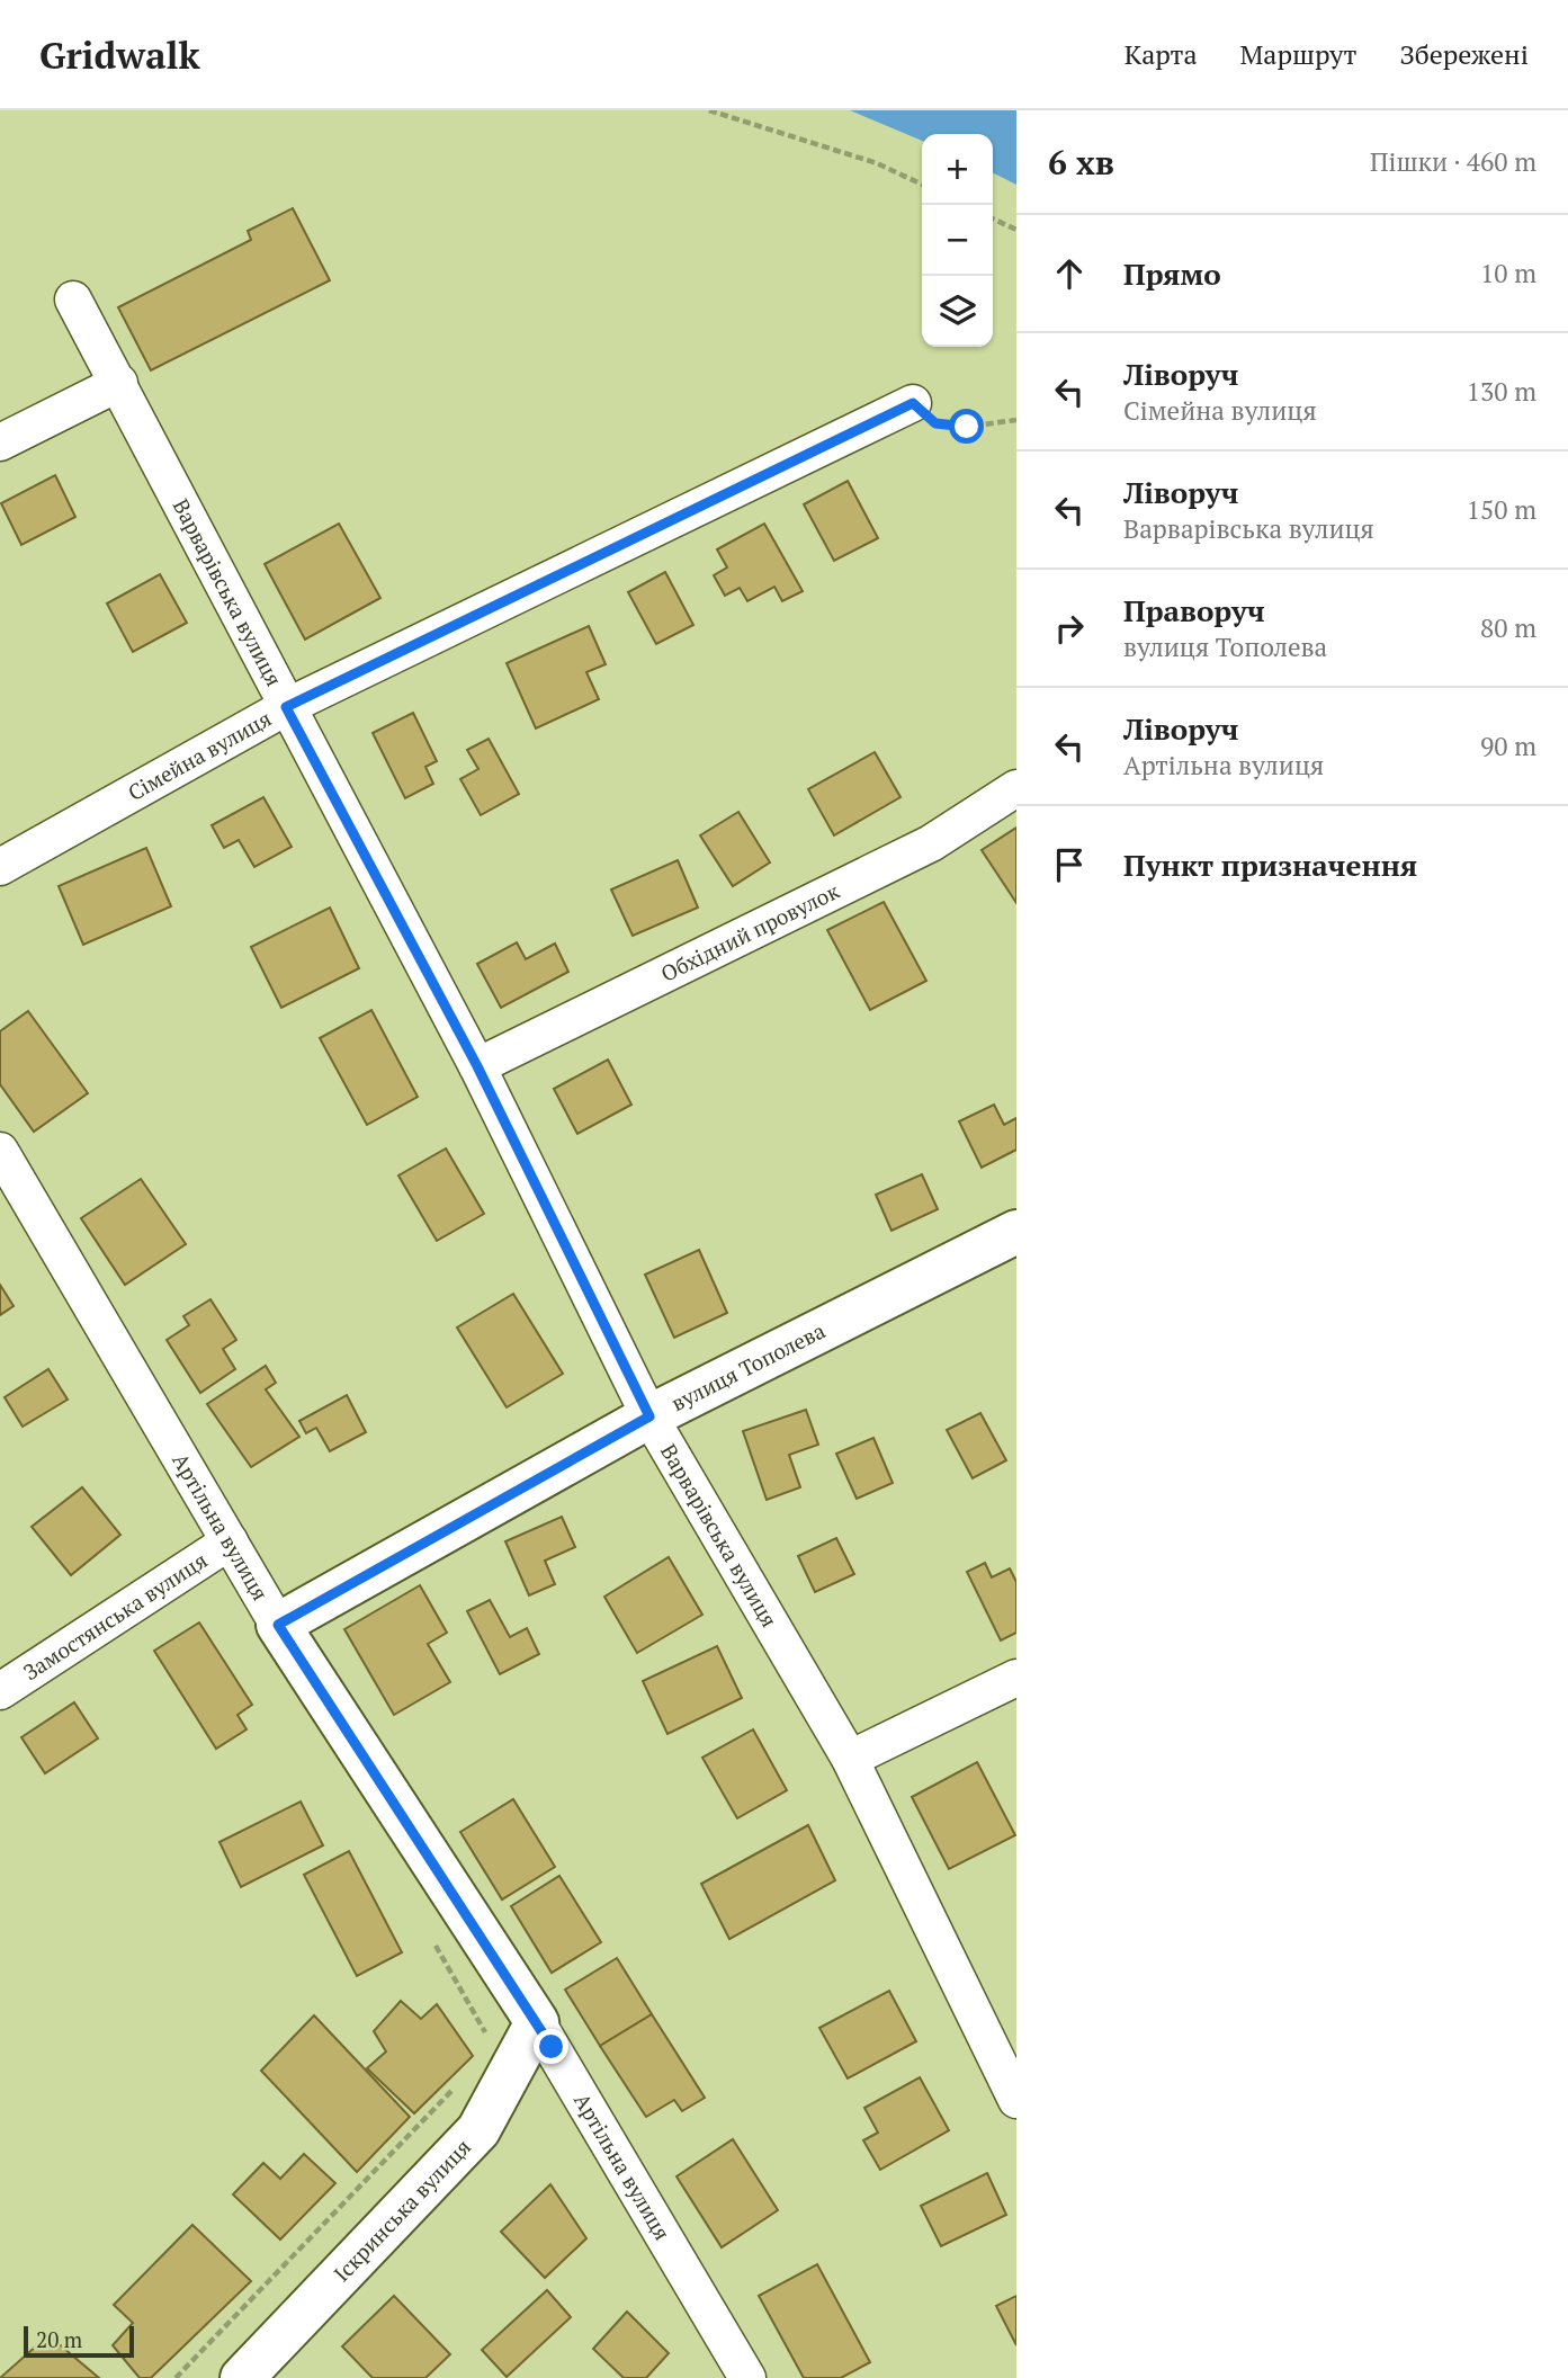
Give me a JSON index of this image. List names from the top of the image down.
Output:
{
  "streets": {
    "street": [
      "Варварівська вулиця",
      "Сімейна вулиця",
      "Обхідний провулок",
      "вулиця Тополева",
      "Артільна вулиця",
      "Замостянська вулиця",
      "Іскринська вулиця"
    ]
  },
  "crossings": [
    ["Варварівська вулиця", "Сімейна вулиця"],
    ["Варварівська вулиця", "Обхідний провулок"],
    ["Варварівська вулиця", "вулиця Тополева"],
    ["вулиця Тополева", "Артільна вулиця"],
    ["Артільна вулиця", "Замостянська вулиця"],
    ["Артільна вулиця", "Іскринська вулиця"]
  ],
  "scale_bar": "20 m",
  "page": {
    "header": "Gridwalk",
    "nav": ["Карта", "Маршрут", "Збережені"],
    "heading": ["6 хв", "Пішки · 460 m"],
    "map_buttons": ["+", "−"],
    "list": [
      ["Прямо", "10 m"],
      ["Ліворуч", "Сімейна вулиця", "130 m"],
      ["Ліворуч", "Варварівська вулиця", "150 m"],
      ["Праворуч", "вулиця Тополева", "80 m"],
      ["Ліворуч", "Артільна вулиця", "90 m"],
      "Пункт призначення"
    ],
    "scale": "20 m"
  }
}
